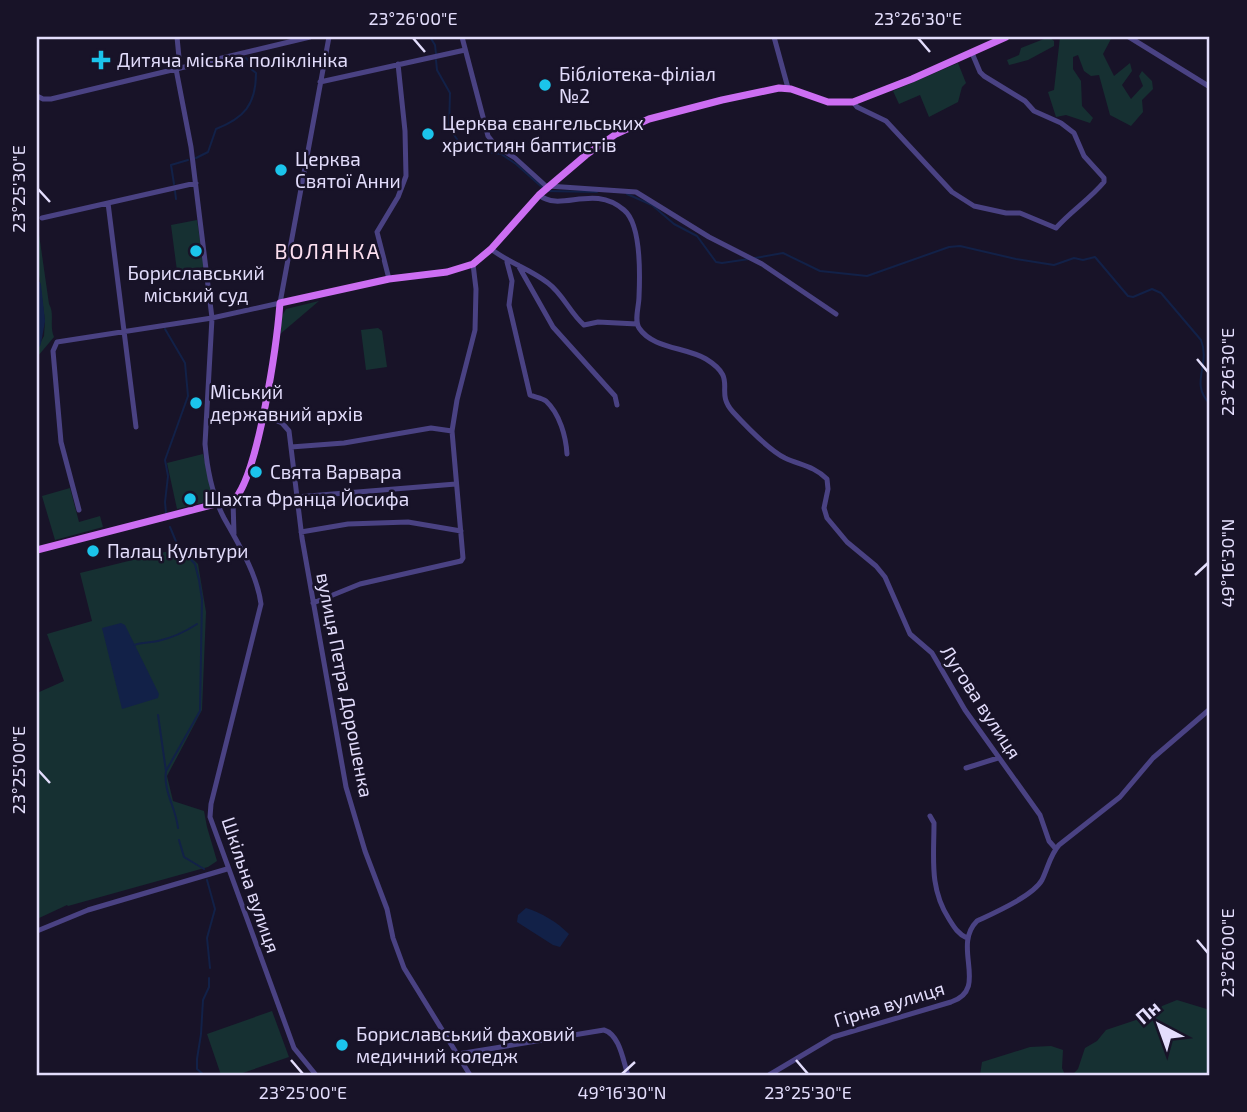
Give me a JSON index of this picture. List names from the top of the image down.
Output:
{
  "streets": {
    "street": [
      "вулиця Петра Дорошенка",
      "Лугова вулиця",
      "Шкільна вулиця",
      "Гірна вулиця"
    ]
  },
  "districts": ["ВОЛЯНКА"],
  "places": {
    "health": ["Дитяча міська поліклініка"],
    "other": [
      "Бібліотека-філіал №2",
      "Церква євангельських християн баптистів",
      "Церква Святої Анни",
      "Бориславський міський суд",
      "Міський державний архів",
      "Свята Варвара",
      "Шахта Франца Йосифа",
      "Палац Культури",
      "Бориславський фаховий медичний коледж"
    ]
  },
  "north": "top left",
  "coordinates": [
    "23°26'00\"E",
    "23°26'30\"E",
    "23°25'30\"E",
    "49°16'30\"N",
    "23°25'00\"E"
  ]
}
